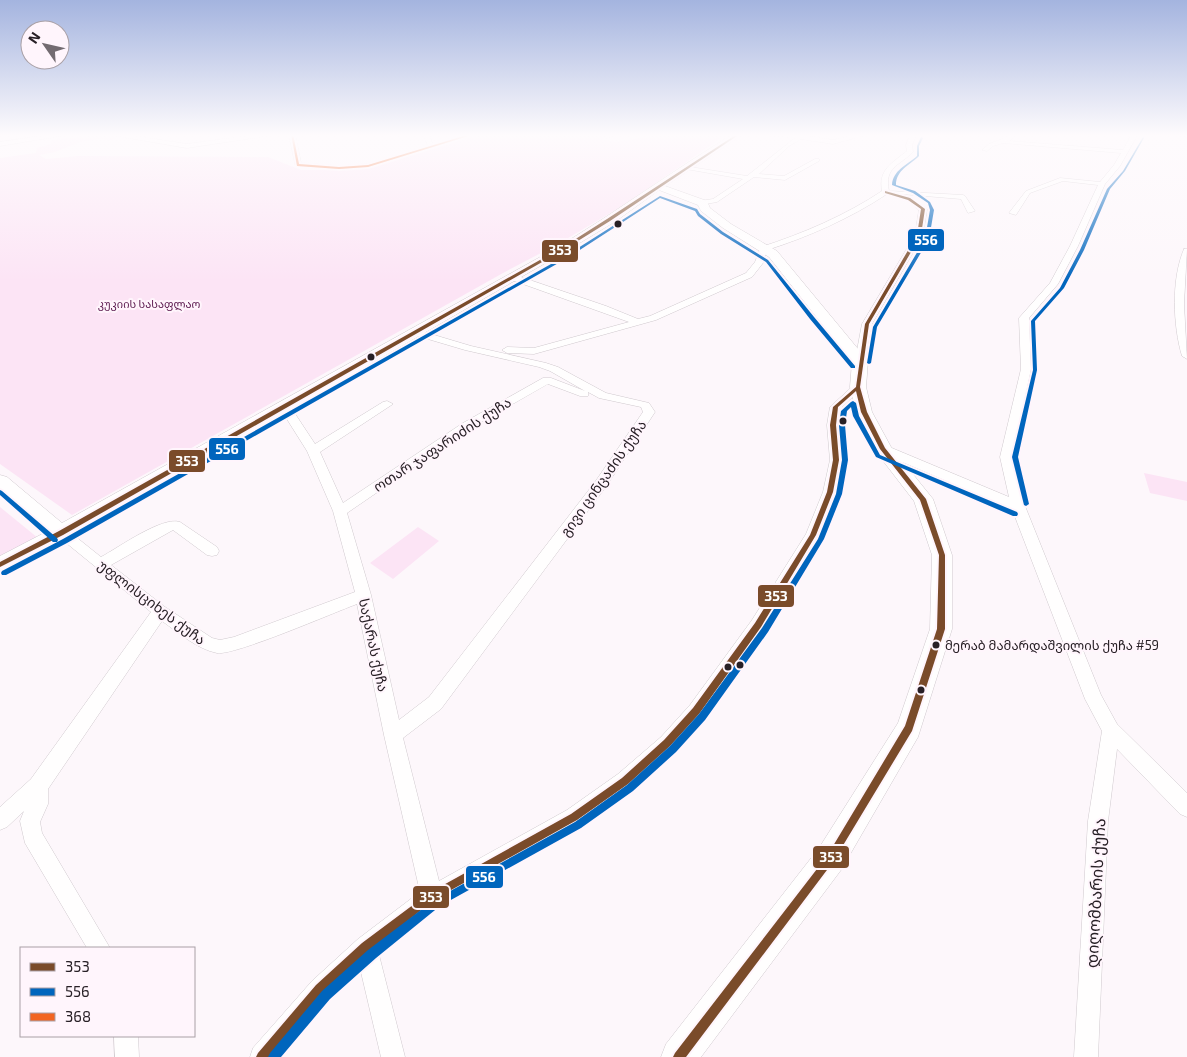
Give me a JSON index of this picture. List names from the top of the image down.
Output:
{
  "streets": {
    "street": [
      "ოთარ ჯაფარიძის ქუჩა",
      "გივი ცინცაძის ქუჩა",
      "უფლისციხეს ქუჩა",
      "საქარას ქუჩა",
      "დიღომბარის ქუჩა"
    ]
  },
  "crossings": [
    ["ოთარ ჯაფარიძის ქუჩა", "გივი ცინცაძის ქუჩა"],
    ["ოთარ ჯაფარიძის ქუჩა", "საქარას ქუჩა"],
    ["გივი ცინცაძის ქუჩა", "საქარას ქუჩა"],
    ["უფლისციხეს ქუჩა", "საქარას ქუჩა"]
  ],
  "parks": ["კუკიის სასაფლაო"],
  "places": ["მერაბ მამარდაშვილის ქუჩა #59"],
  "lines": ["transit line 353", "transit line 556"],
  "legend": ["353", "556", "368"],
  "north": "top left"
}
